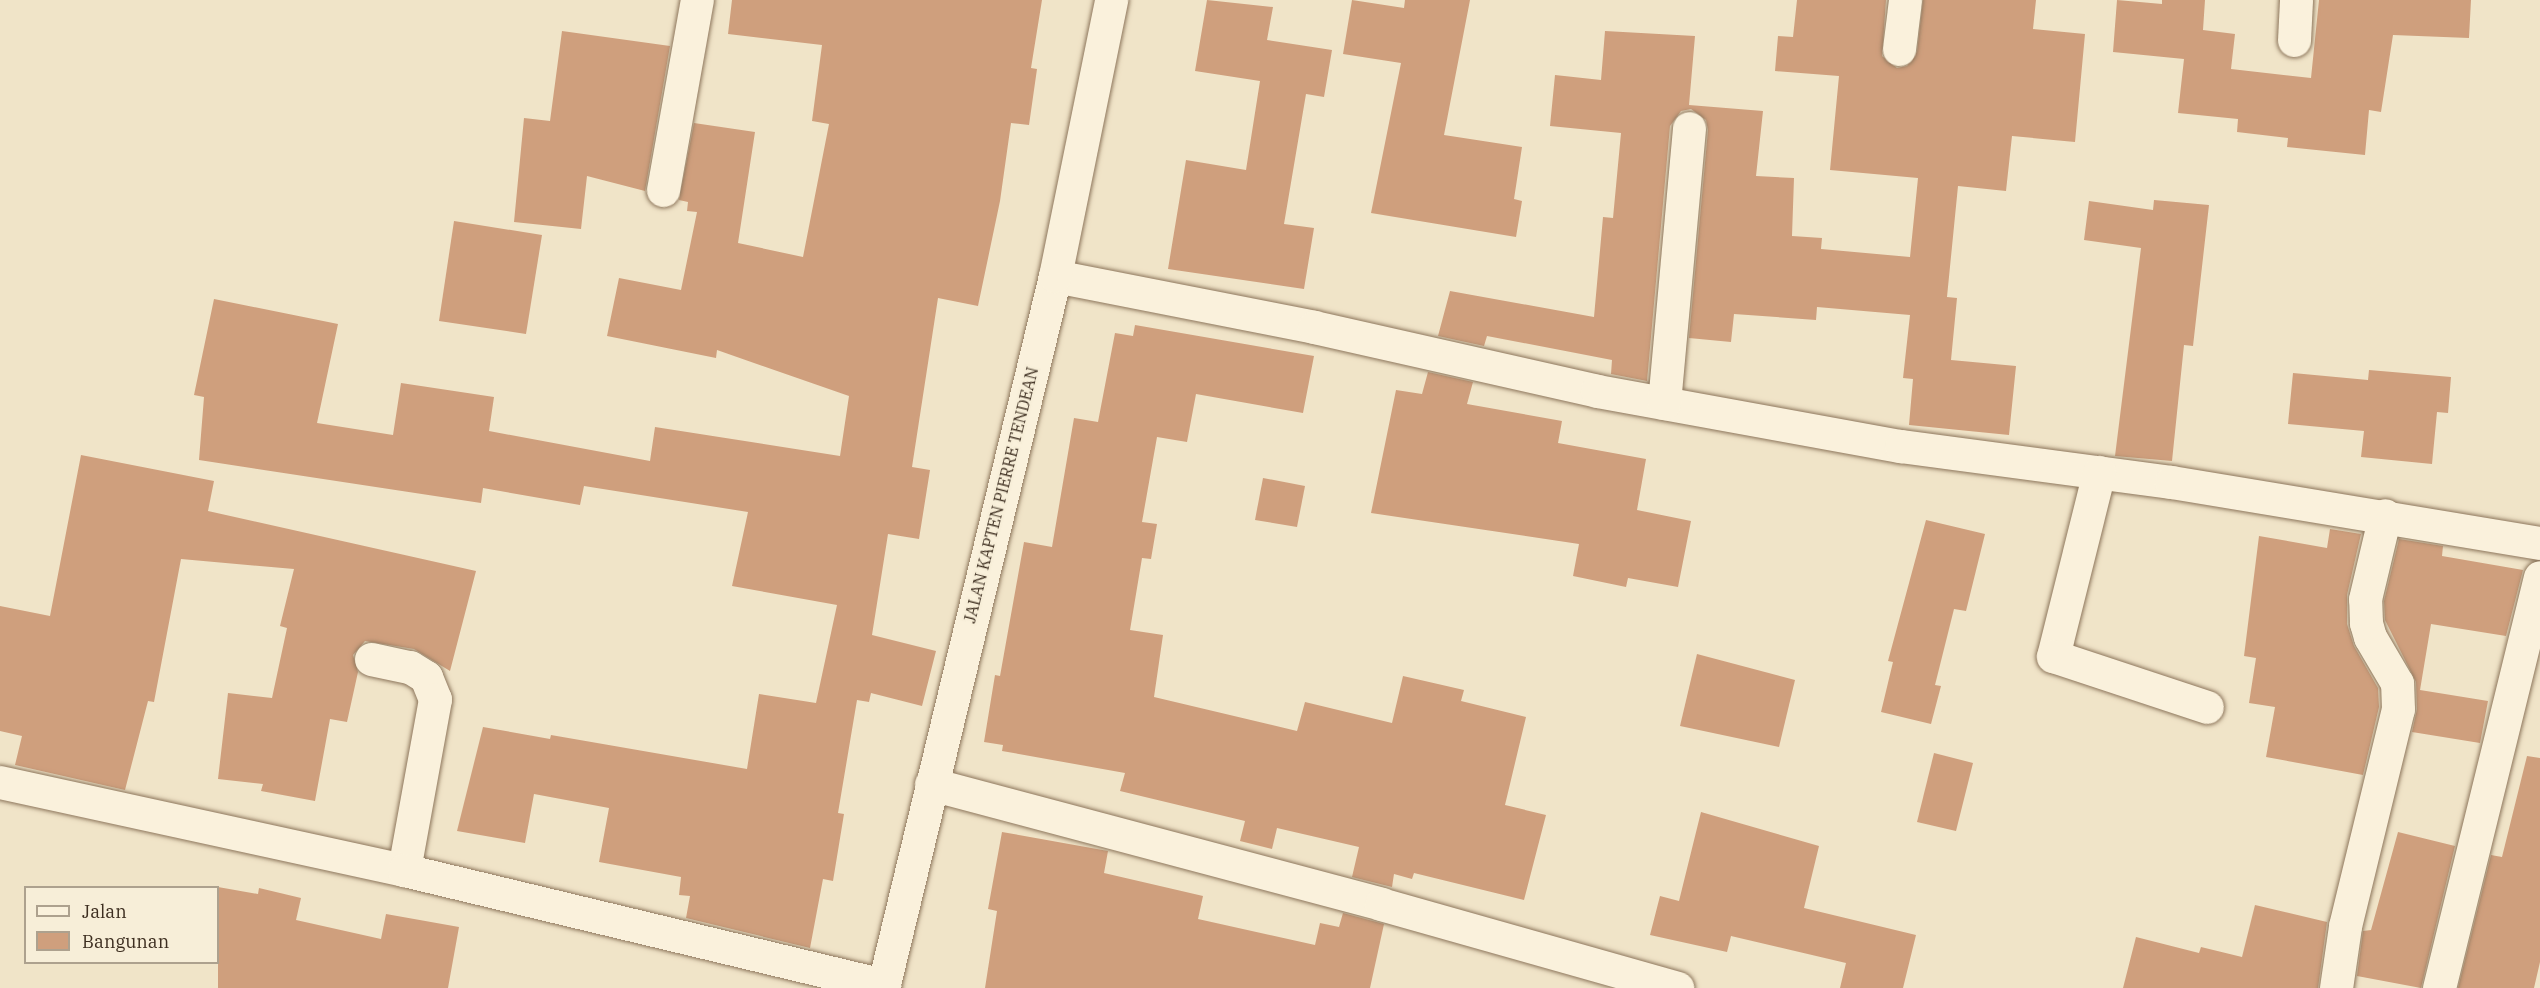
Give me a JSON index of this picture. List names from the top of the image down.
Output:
{
  "streets": {
    "street": ["JALAN KAPTEN PIERRE TENDEAN"]
  },
  "legend": ["Jalan", "Bangunan"]
}
